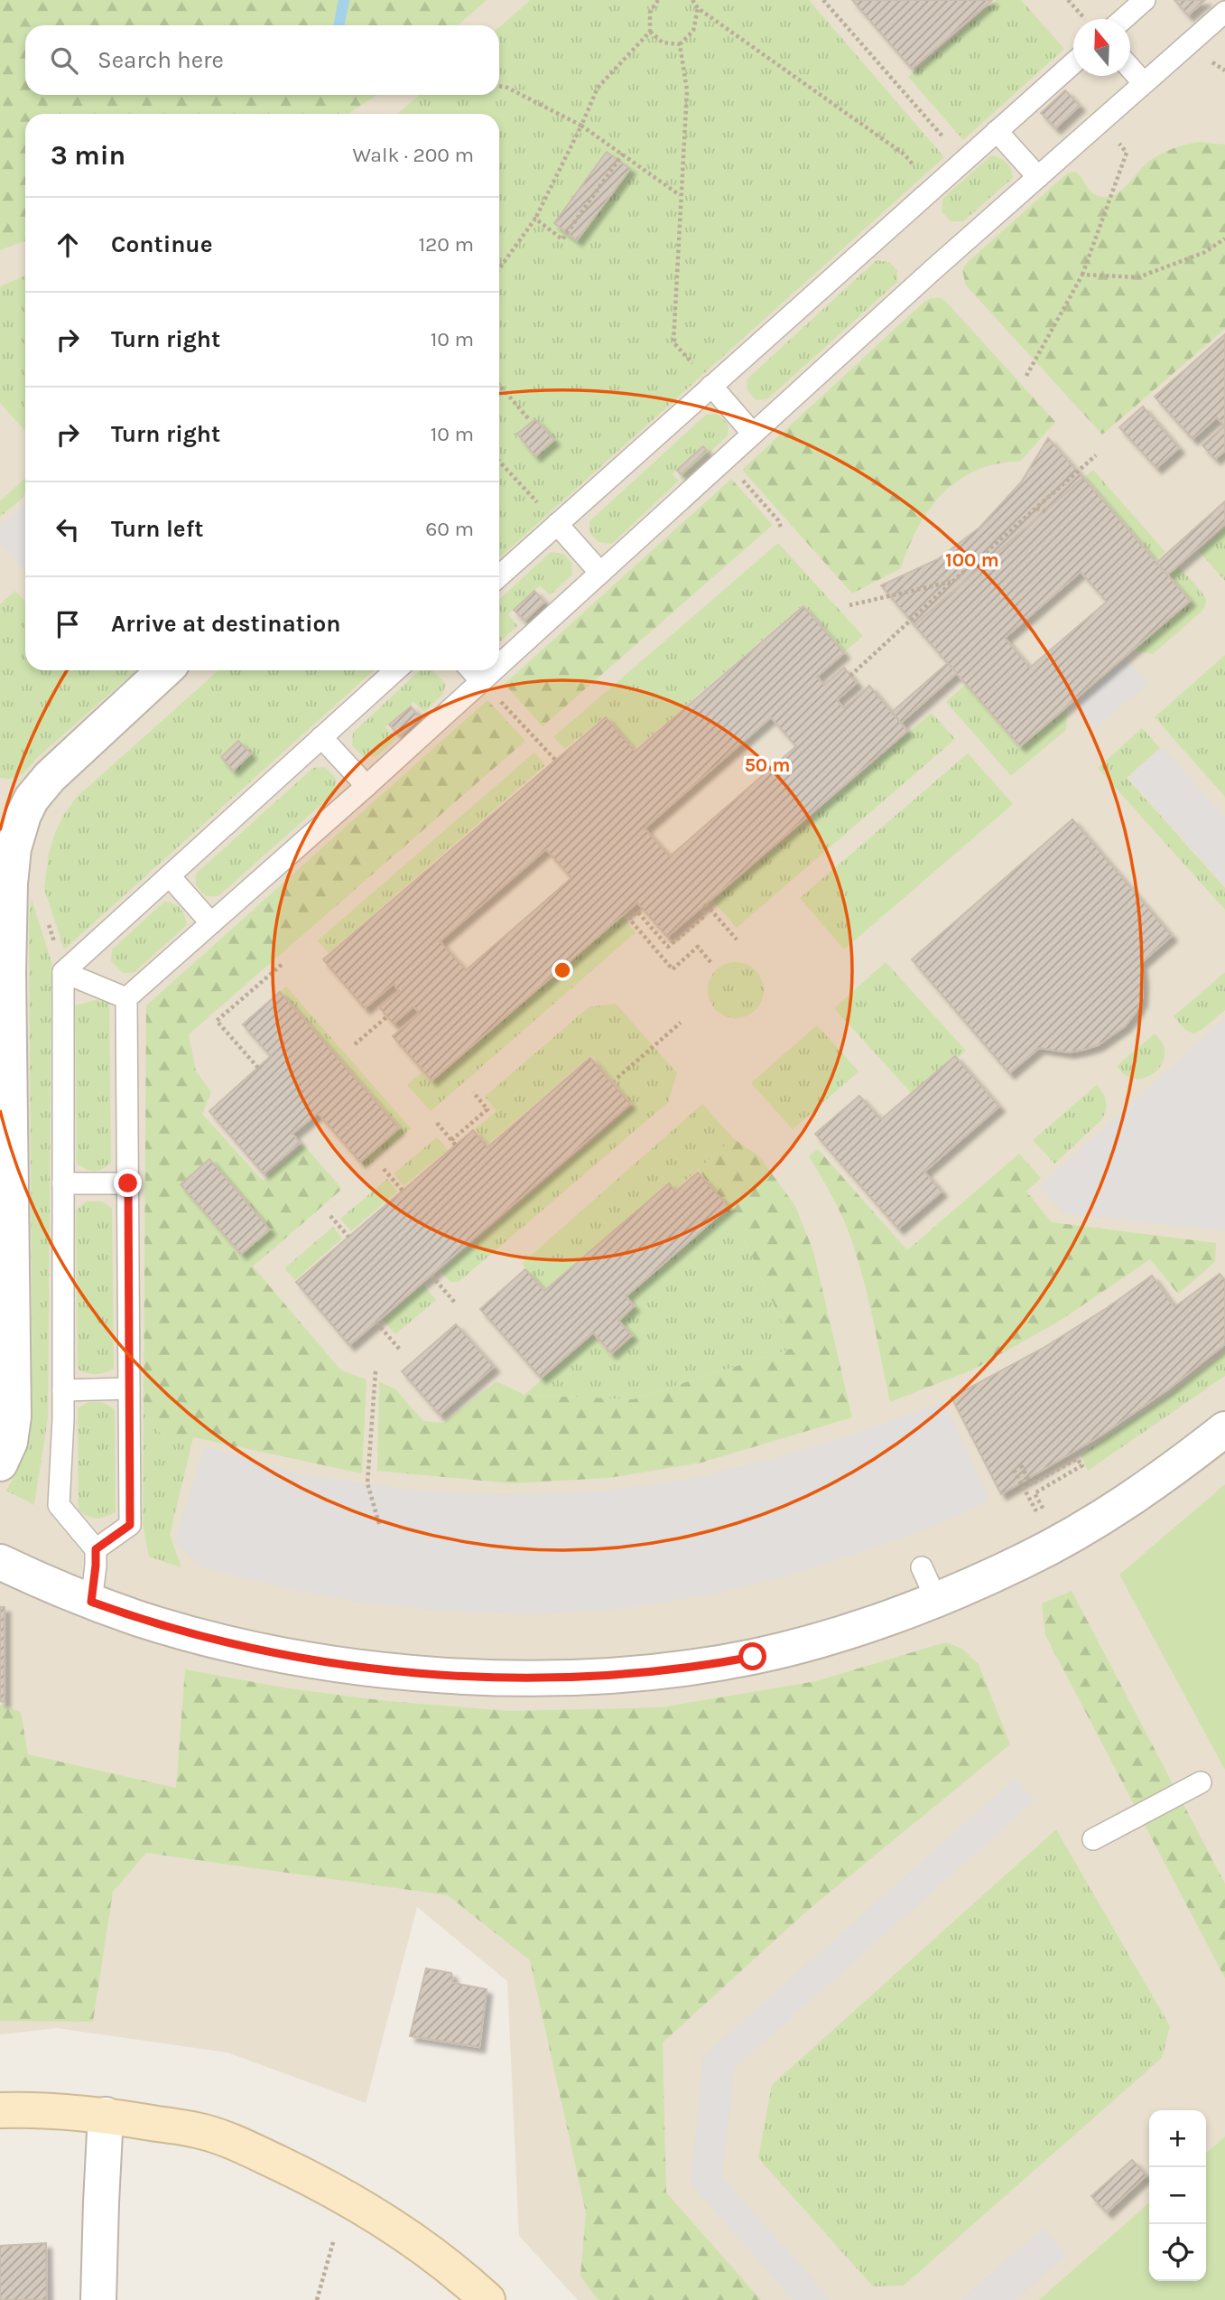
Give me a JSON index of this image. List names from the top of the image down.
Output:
{
  "north": "top",
  "page": {
    "search": "Search here",
    "heading": ["3 min", "Walk · 200 m"],
    "list": [
      ["Continue", "120 m"],
      ["Turn right", "10 m"],
      ["Turn right", "10 m"],
      ["Turn left", "60 m"],
      "Arrive at destination"
    ],
    "map_buttons": ["+", "−"]
  },
  "rings": ["100 m", "50 m"]
}
